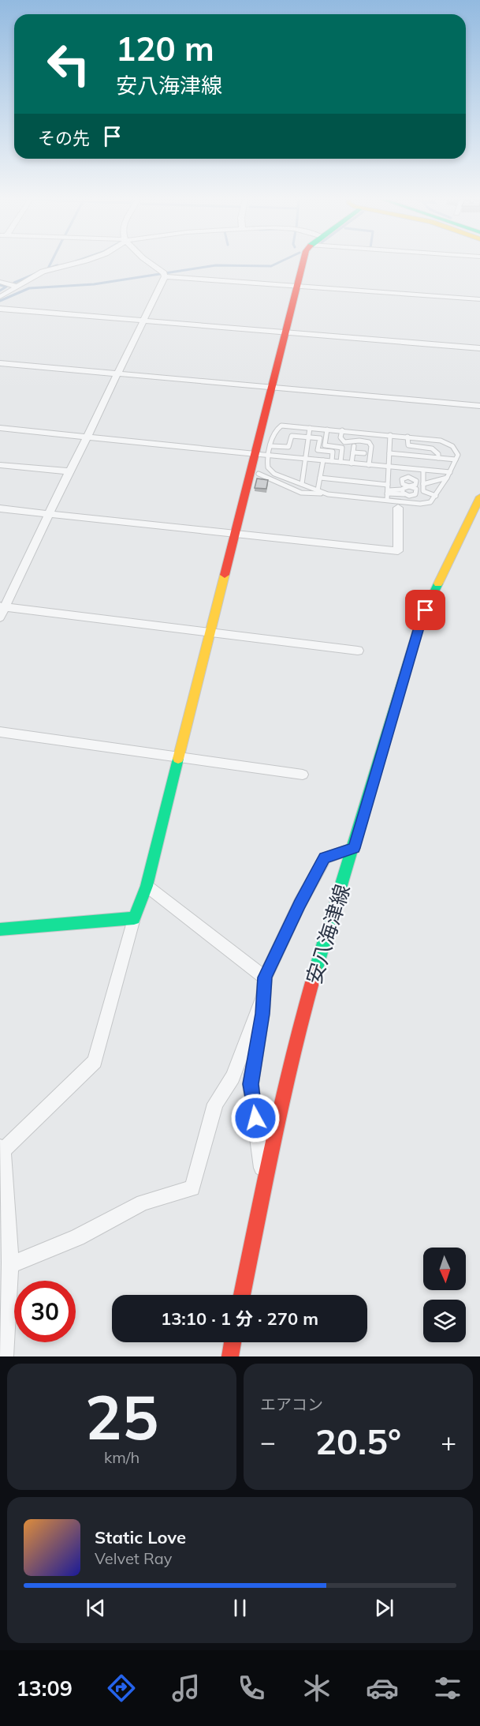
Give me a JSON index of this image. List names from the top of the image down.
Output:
{
  "streets": {
    "street": ["安八海津線"]
  },
  "north": "bottom",
  "page": {
    "turn": ["120 m", "安八海津線"],
    "then": "その先",
    "limit": "30",
    "trip": "13:10 · 1 分 · 270 m",
    "tile": [
      ["25", "km/h"],
      "エアコン"
    ],
    "heat": ["−", "20.5°", "+"],
    "song": ["Static Love", "Velvet Ray"],
    "tabs": "13:09"
  }
}
